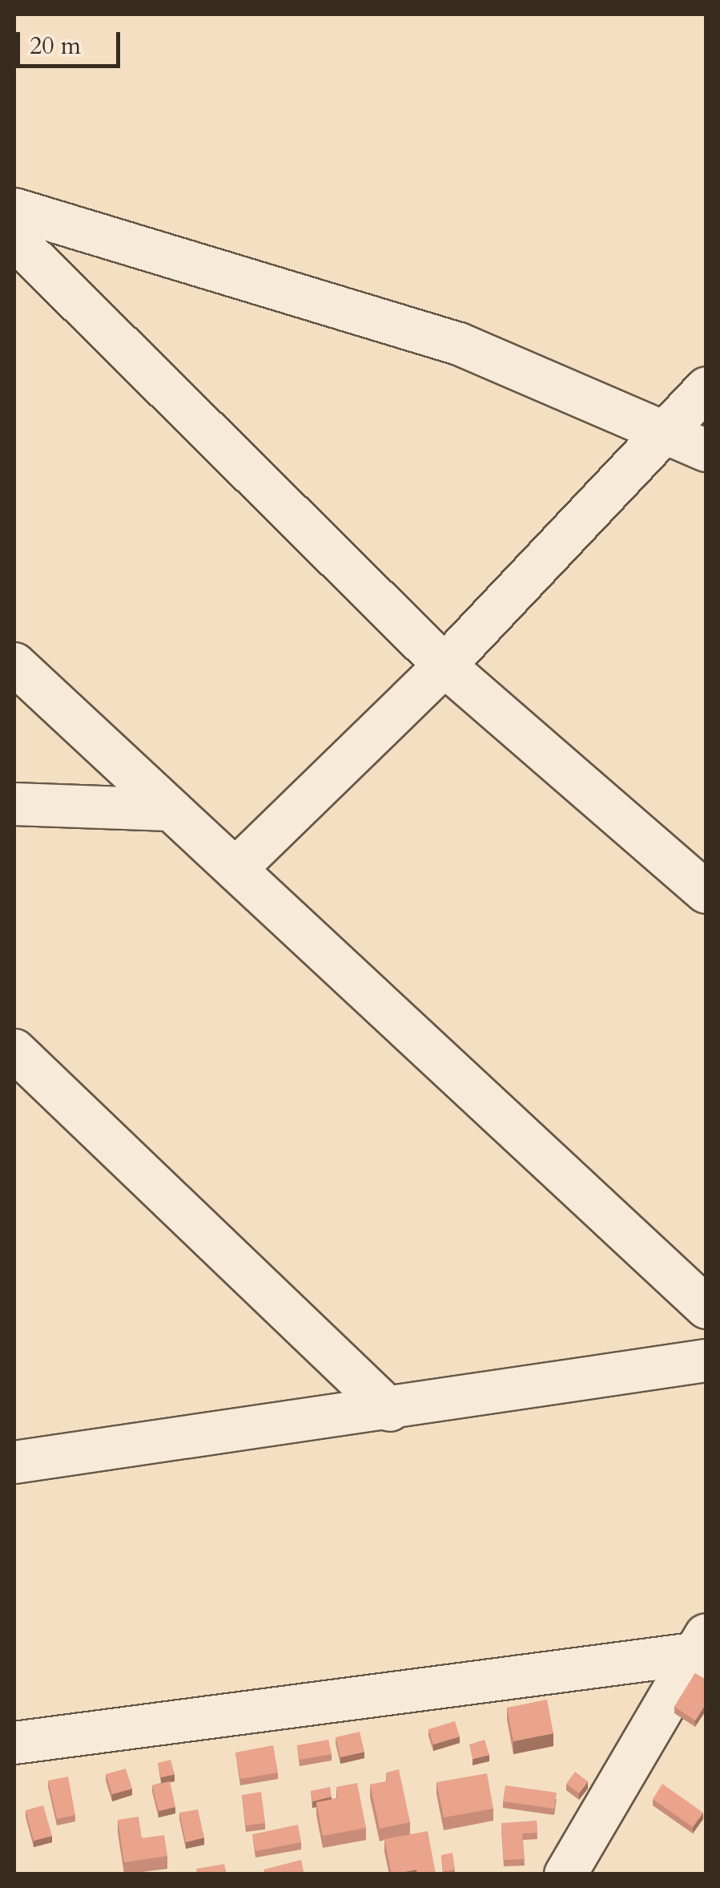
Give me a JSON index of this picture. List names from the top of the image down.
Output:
{
  "scale_bar": "20 m"
}
